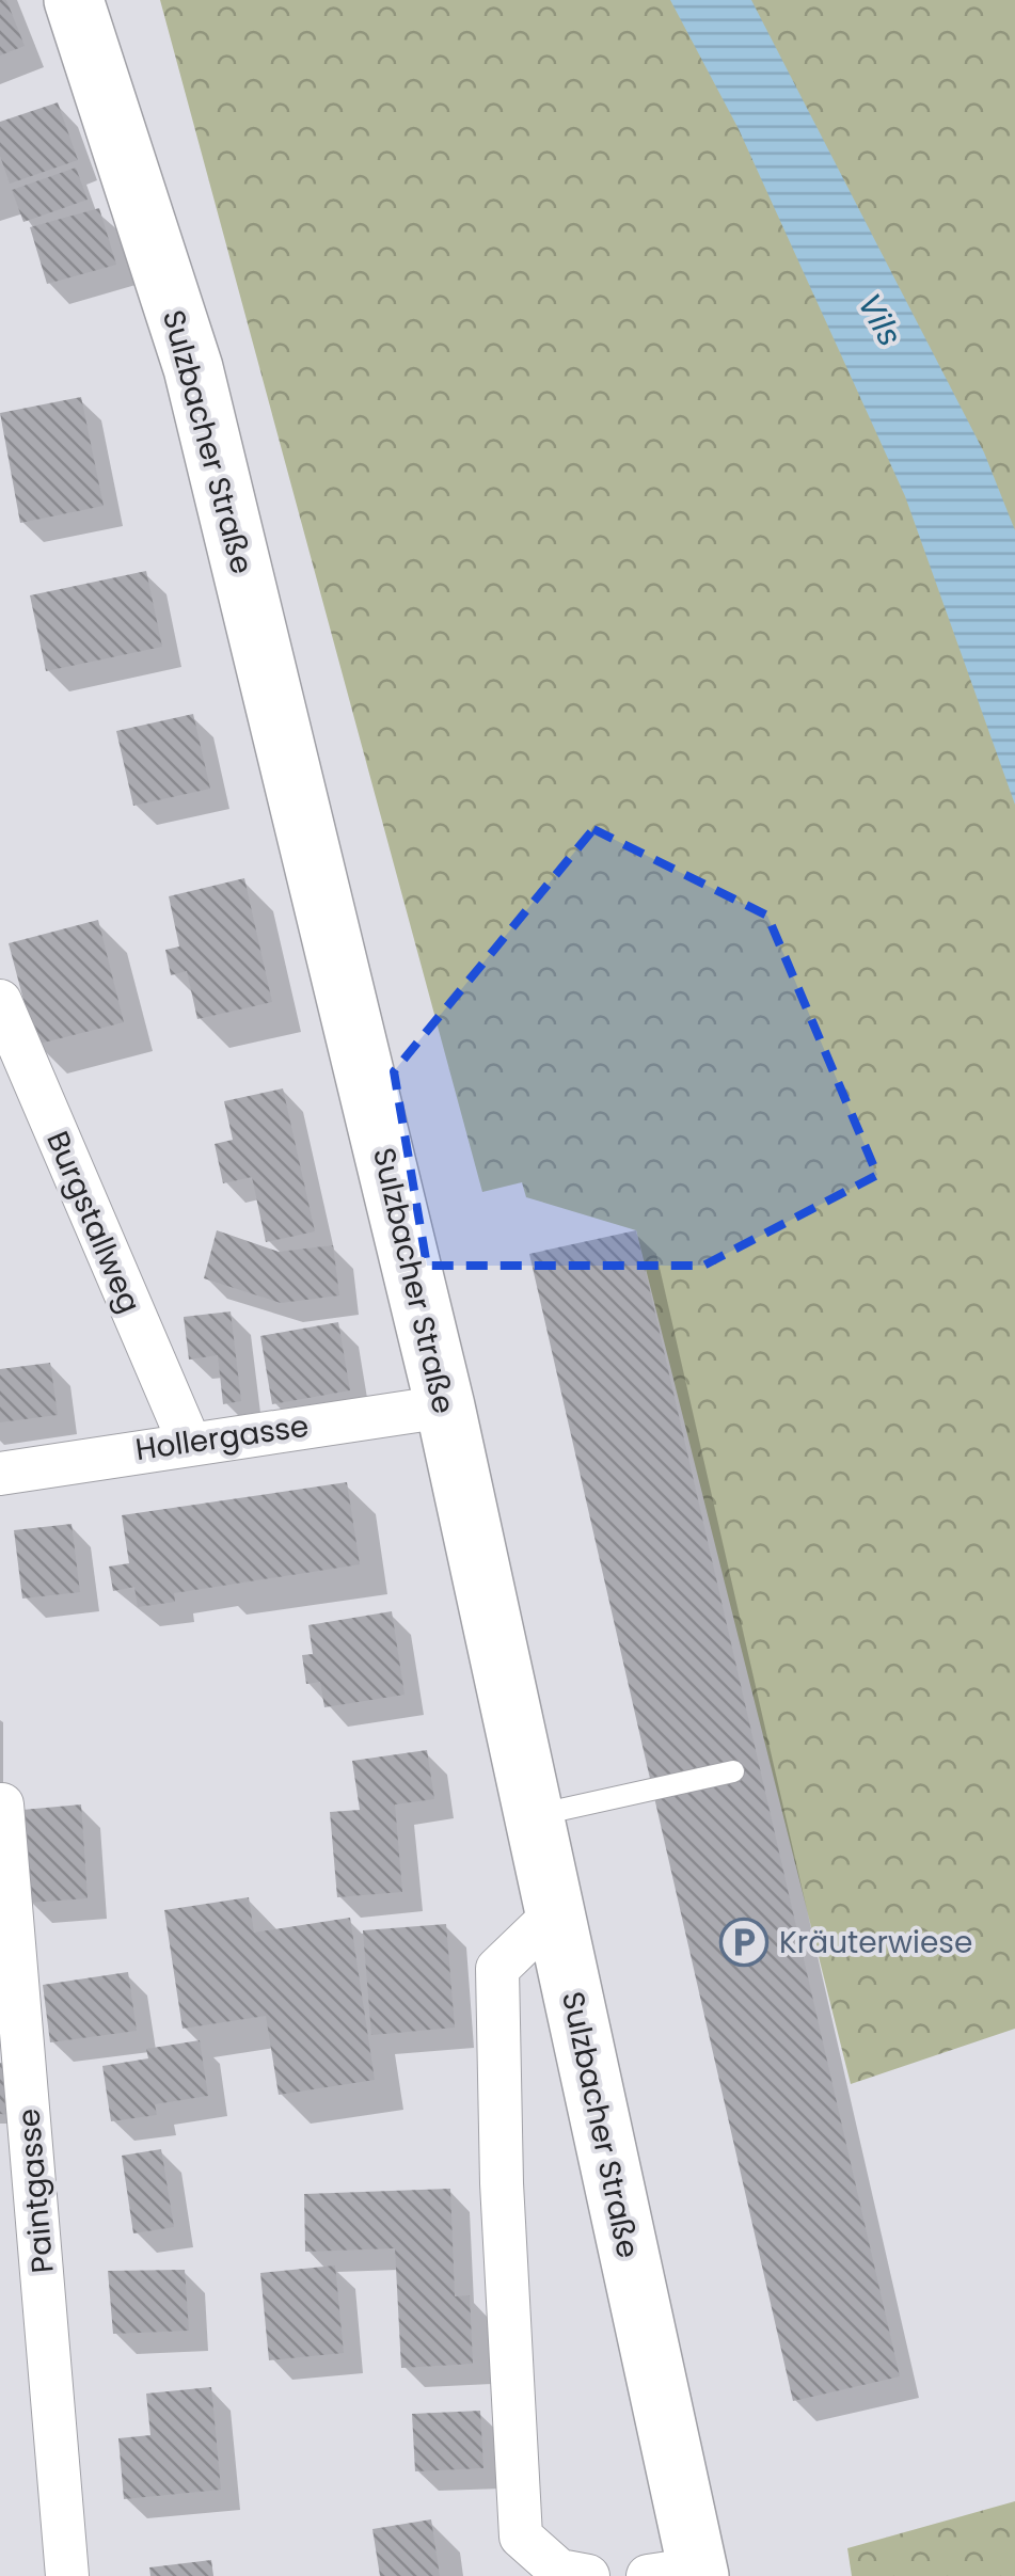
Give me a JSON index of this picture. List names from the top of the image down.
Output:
{
  "streets": {
    "main road": ["Sulzbacher Straße"],
    "street": ["Burgstallweg", "Hollergasse", "Paintgasse"]
  },
  "crossings": [
    ["Sulzbacher Straße", "Hollergasse"],
    ["Burgstallweg", "Hollergasse"]
  ],
  "water": ["Vils"],
  "places": {
    "parking": ["Kräuterwiese"]
  }
}
